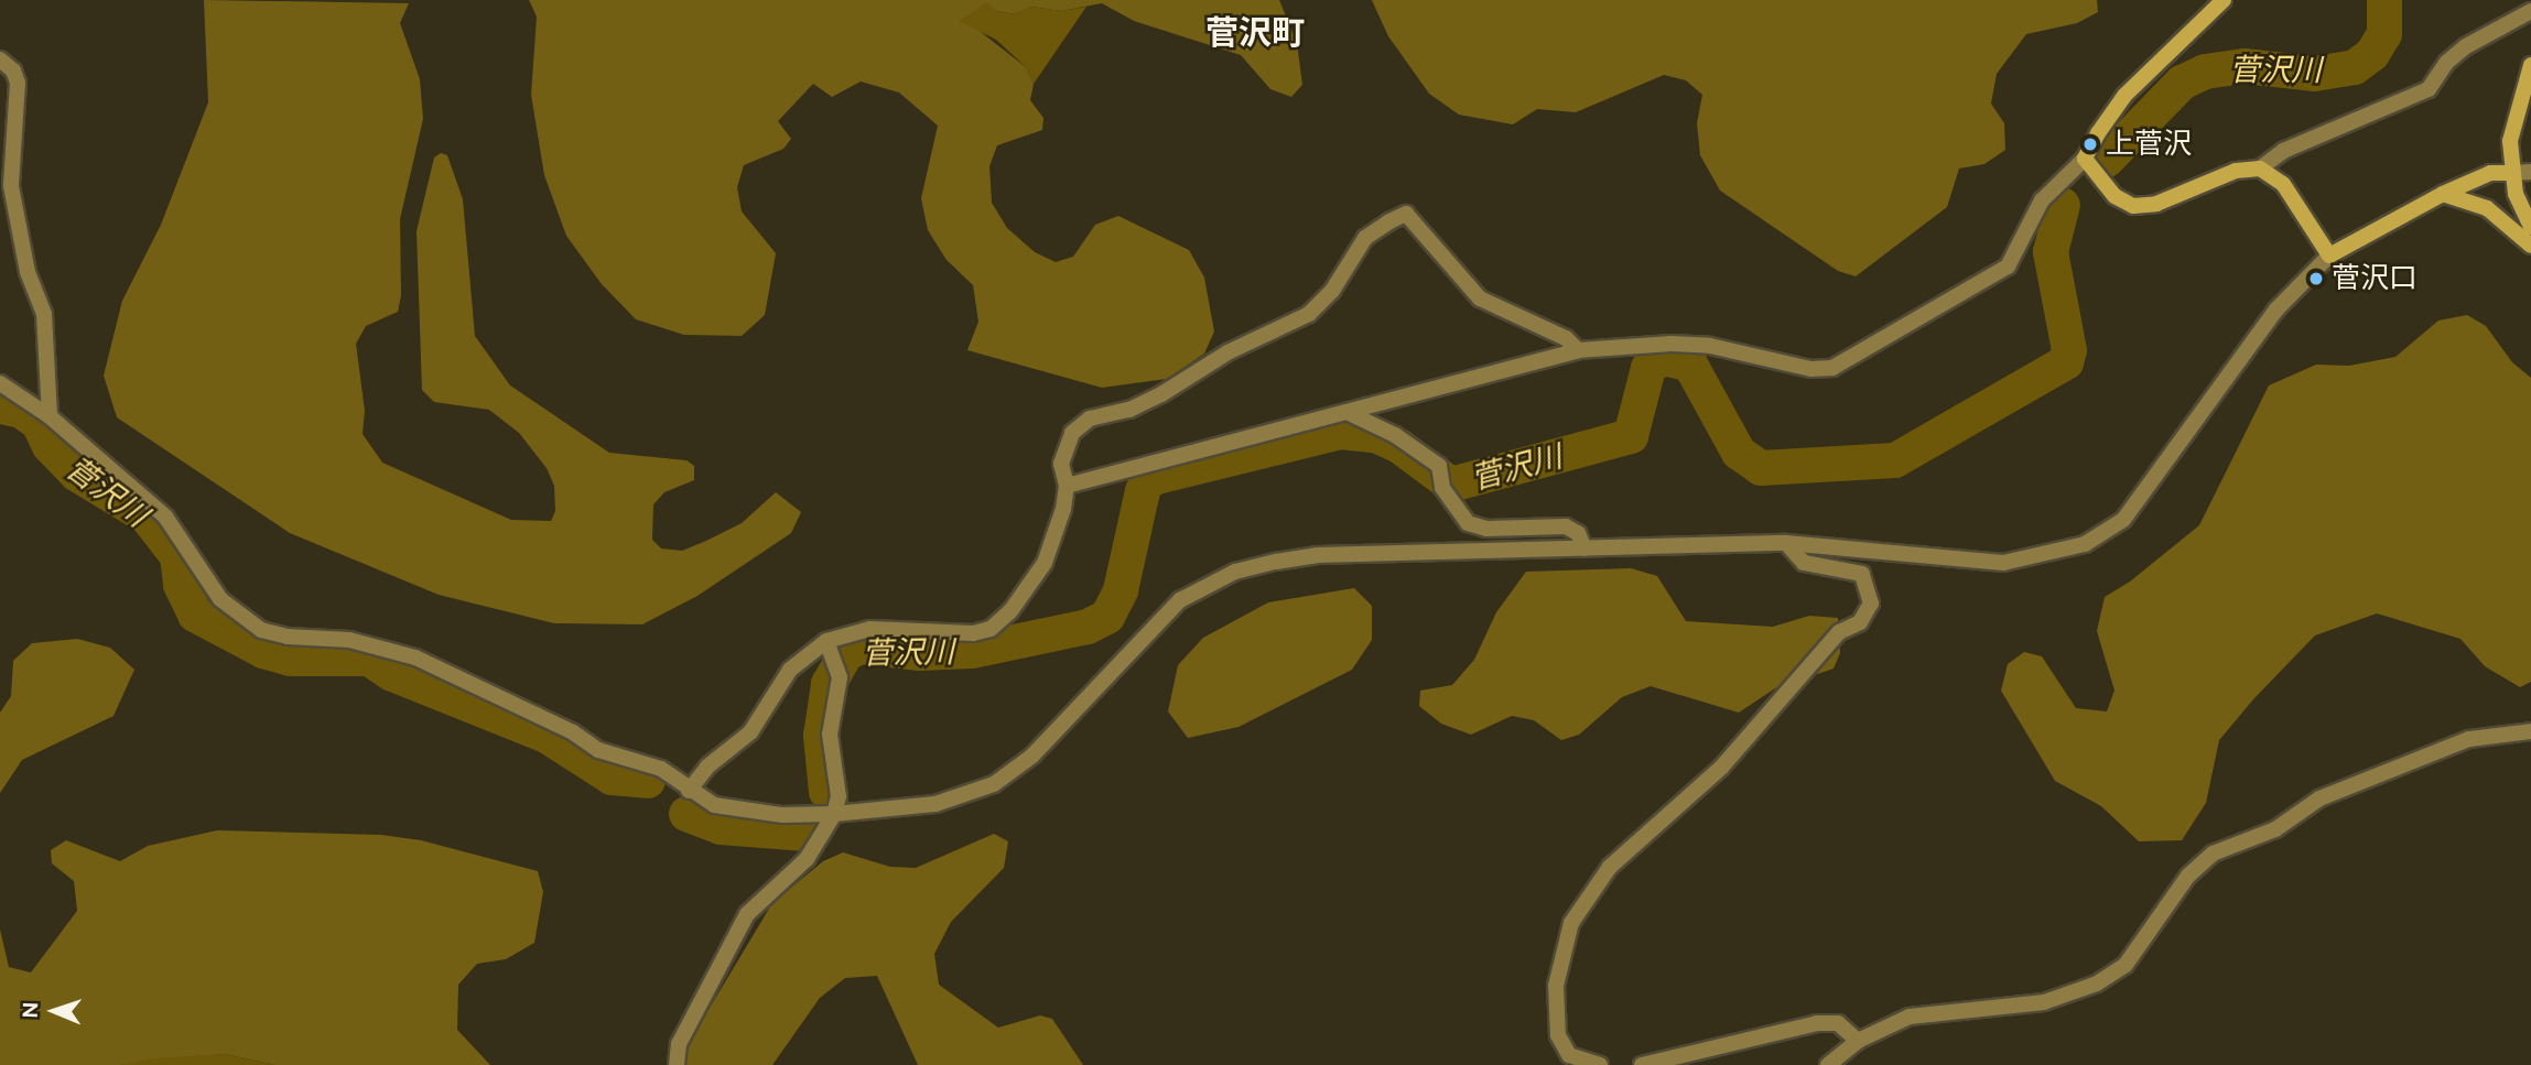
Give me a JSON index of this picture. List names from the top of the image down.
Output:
{
  "districts": ["菅沢町"],
  "water": ["菅沢川"],
  "places": ["上菅沢", "菅沢口"],
  "north": "left"
}
